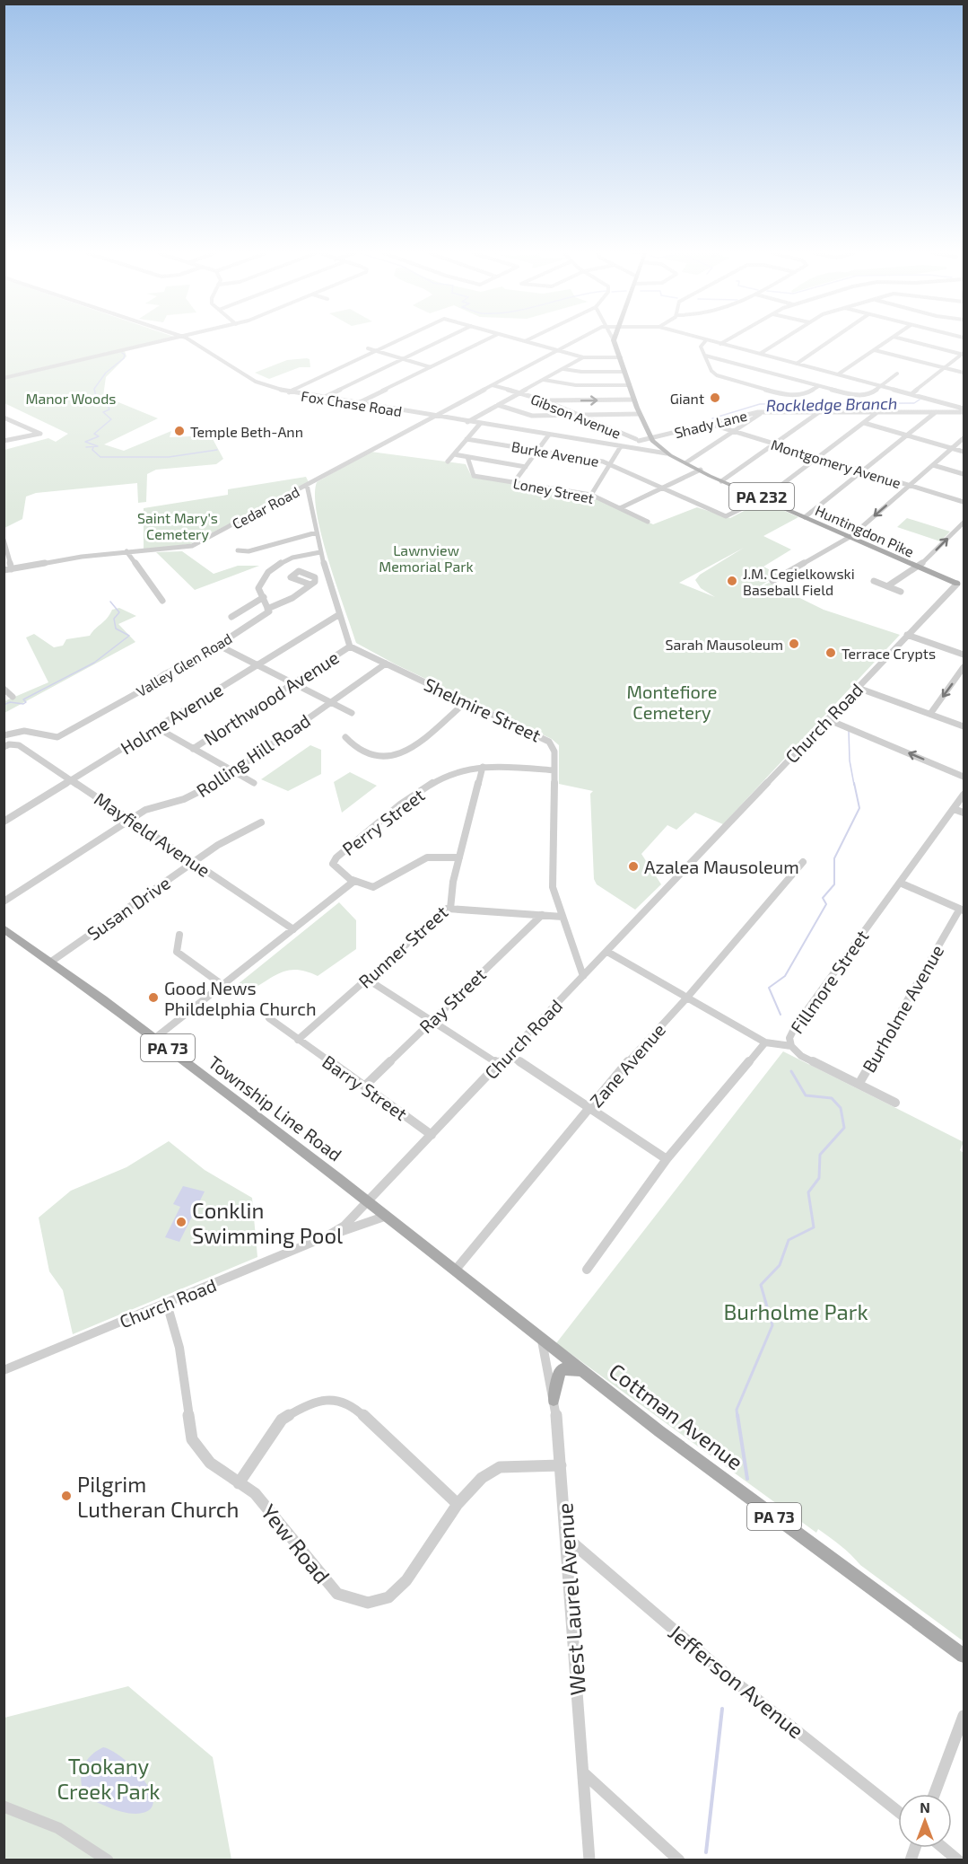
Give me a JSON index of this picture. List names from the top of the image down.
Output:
{
  "streets": {
    "main road": [
      "PA 232",
      "Huntingdon Pike",
      "PA 73",
      "Township Line Road",
      "Cottman Avenue"
    ],
    "street": [
      "Fox Chase Road",
      "Gibson Avenue",
      "Shady Lane",
      "Burke Avenue",
      "Montgomery Avenue",
      "Loney Street",
      "Cedar Road",
      "Valley Glen Road",
      "Northwood Avenue",
      "Shelmire Street",
      "Holme Avenue",
      "Church Road",
      "Rolling Hill Road",
      "Perry Street",
      "Mayfield Avenue",
      "Susan Drive",
      "Runner Street",
      "Fillmore Street",
      "Ray Street",
      "Burholme Avenue",
      "Zane Avenue",
      "Barry Street",
      "Yew Road",
      "West Laurel Avenue",
      "Jefferson Avenue"
    ]
  },
  "crossings": [
    ["Fox Chase Road", "Gibson Avenue"],
    ["Fox Chase Road", "Shady Lane"],
    ["Fox Chase Road", "Cedar Road"],
    ["Fox Chase Road", "Huntingdon Pike"],
    ["Gibson Avenue", "Shady Lane"],
    ["Gibson Avenue", "Cedar Road"],
    ["Shady Lane", "Montgomery Avenue"],
    ["Shady Lane", "Huntingdon Pike"],
    ["Burke Avenue", "Huntingdon Pike"],
    ["Huntingdon Pike", "Church Road"],
    ["Northwood Avenue", "Shelmire Street"],
    ["Shelmire Street", "Church Road"],
    ["Shelmire Street", "Rolling Hill Road"],
    ["Shelmire Street", "Perry Street"],
    ["Holme Avenue", "Mayfield Avenue"],
    ["Church Road", "Barry Street"],
    ["Church Road", "Township Line Road"],
    ["Church Road", "Cottman Avenue"],
    ["Church Road", "Yew Road"],
    ["Rolling Hill Road", "Mayfield Avenue"],
    ["Perry Street", "Mayfield Avenue"],
    ["Perry Street", "Runner Street"],
    ["Perry Street", "Township Line Road"],
    ["Mayfield Avenue", "Susan Drive"],
    ["Susan Drive", "Township Line Road"],
    ["Runner Street", "Barry Street"],
    ["Ray Street", "Barry Street"],
    ["Zane Avenue", "Cottman Avenue"],
    ["Township Line Road", "Cottman Avenue"],
    ["Cottman Avenue", "West Laurel Avenue"],
    ["Yew Road", "West Laurel Avenue"],
    ["West Laurel Avenue", "Jefferson Avenue"]
  ],
  "water": ["Rockledge Branch"],
  "parks": [
    "Manor Woods",
    "Saint Mary's Cemetery",
    "Lawnview Memorial Park",
    "Montefiore Cemetery",
    "Burholme Park",
    "Tookany Creek Park"
  ],
  "places": [
    "Giant",
    "Temple Beth-Ann",
    "J.M. Cegielkowski Baseball Field",
    "Sarah Mausoleum",
    "Terrace Crypts",
    "Azalea Mausoleum",
    "Good News Phildelphia Church",
    "Conklin Swimming Pool",
    "Pilgrim Lutheran Church"
  ],
  "north": "top"
}
